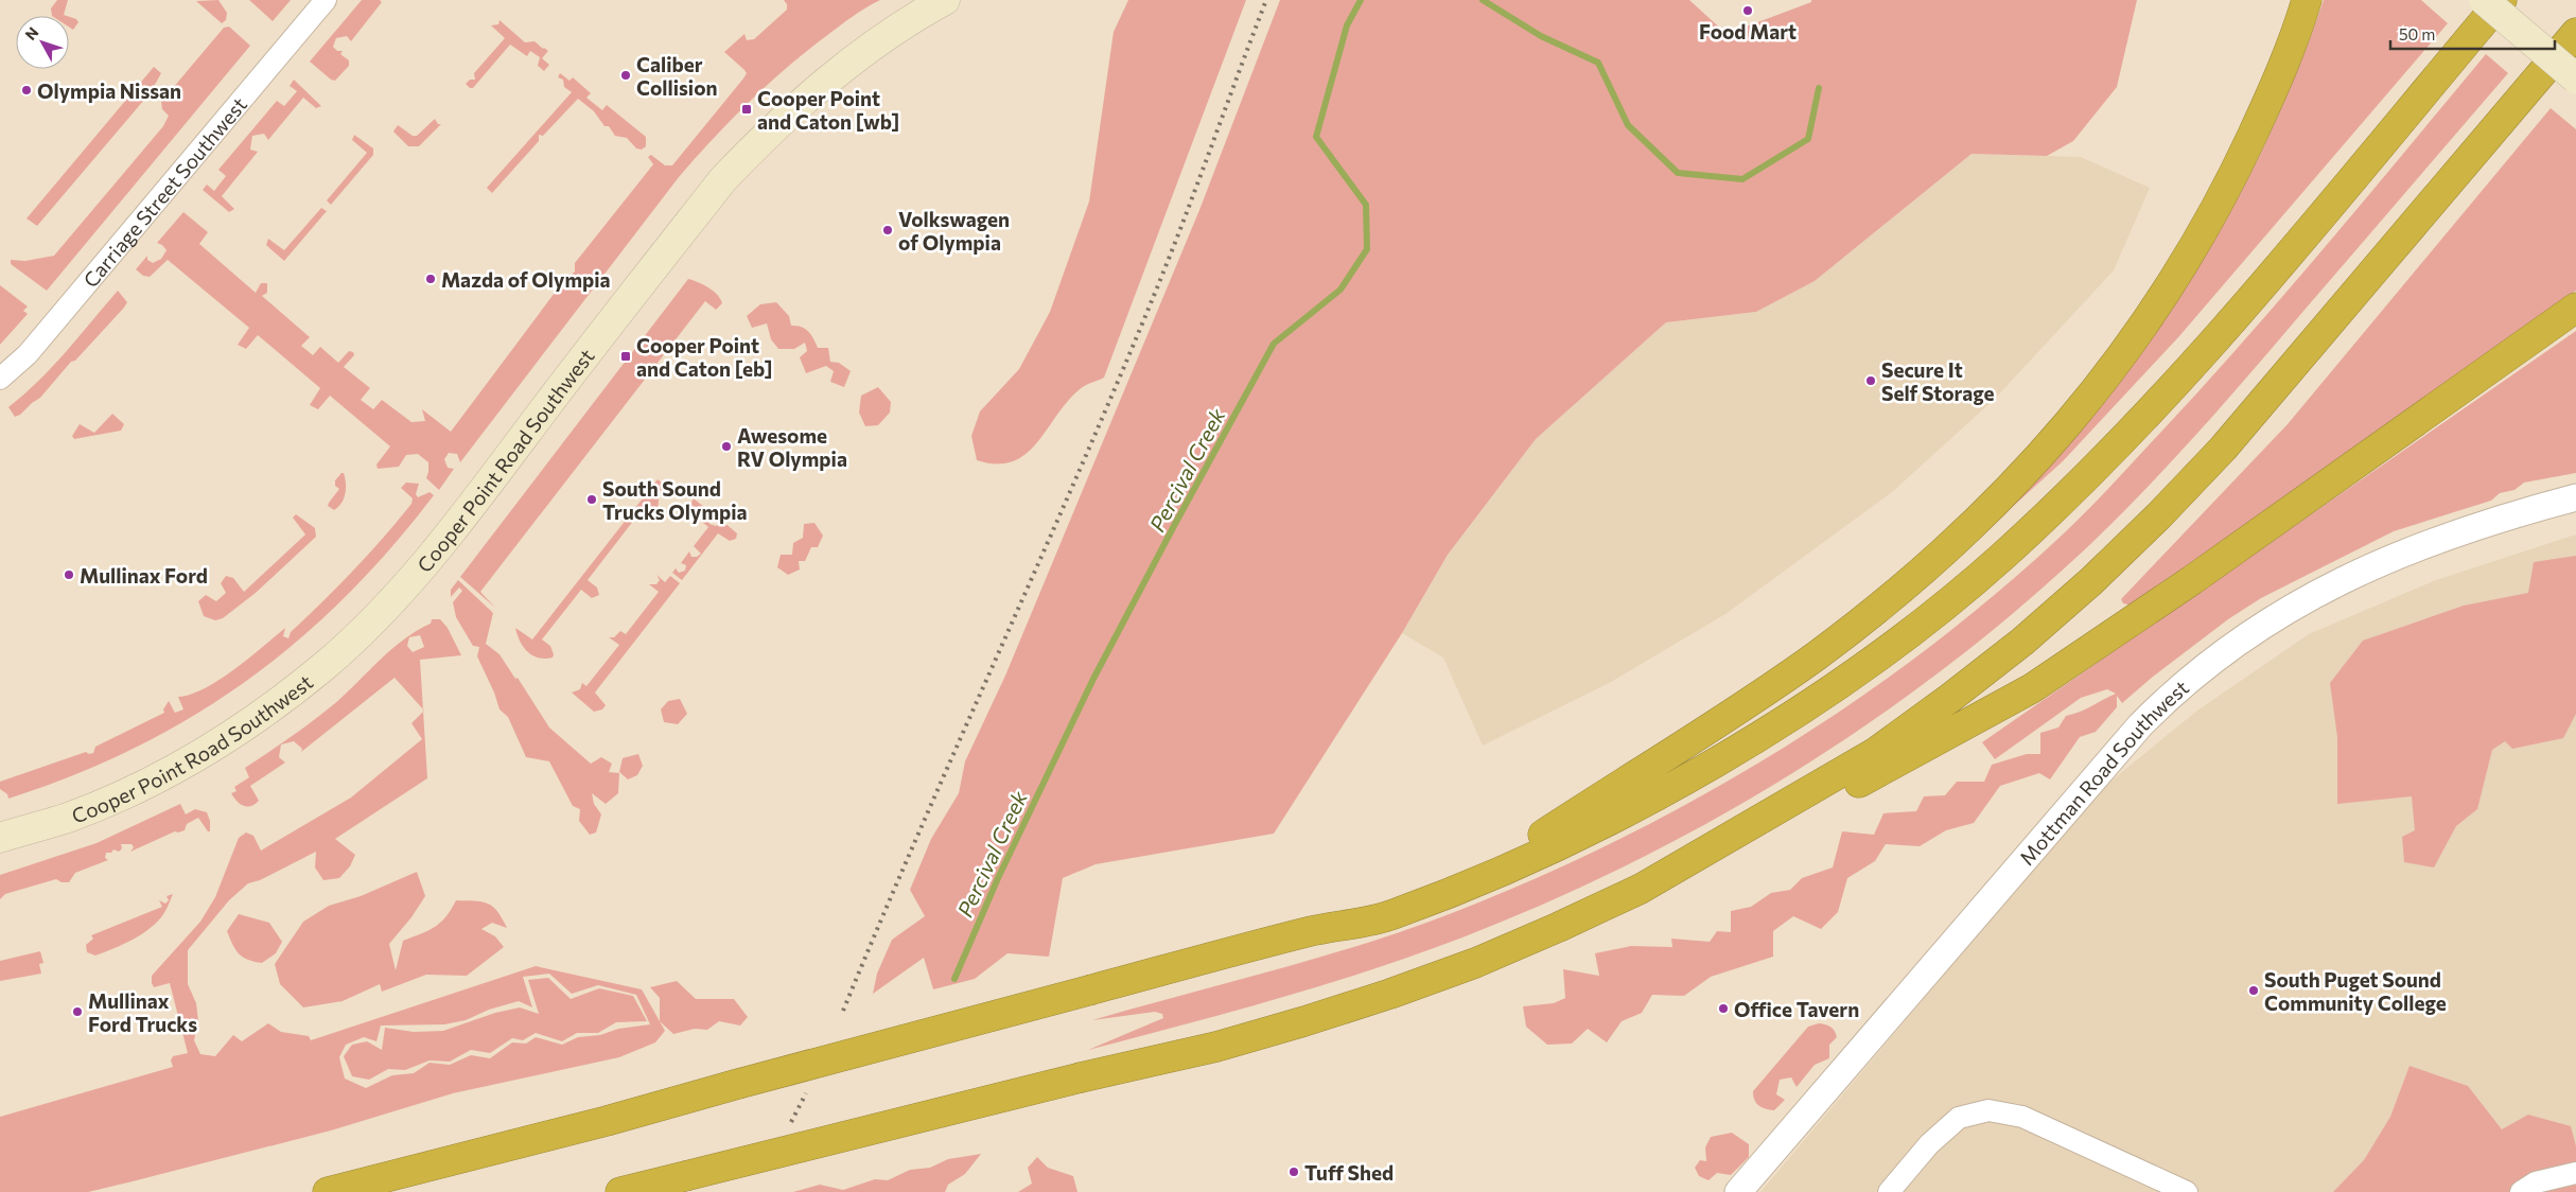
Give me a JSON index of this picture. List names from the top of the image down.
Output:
{
  "streets": {
    "main road": ["Cooper Point Road Southwest"],
    "street": ["Carriage Street Southwest", "Mottman Road Southwest"]
  },
  "water": ["Percival Creek"],
  "places": {
    "other": [
      "Food Mart",
      "Caliber Collision",
      "Olympia Nissan",
      "Volkswagen of Olympia",
      "Mazda of Olympia",
      "Secure It Self Storage",
      "Awesome RV Olympia",
      "South Sound Trucks Olympia",
      "Mullinax Ford",
      "South Puget Sound Community College",
      "Office Tavern",
      "Mullinax Ford Trucks",
      "Tuff Shed"
    ],
    "transit": ["Cooper Point and Caton [wb]", "Cooper Point and Caton [eb]"]
  },
  "scale_bar": "50 m",
  "north": "top left"
}
